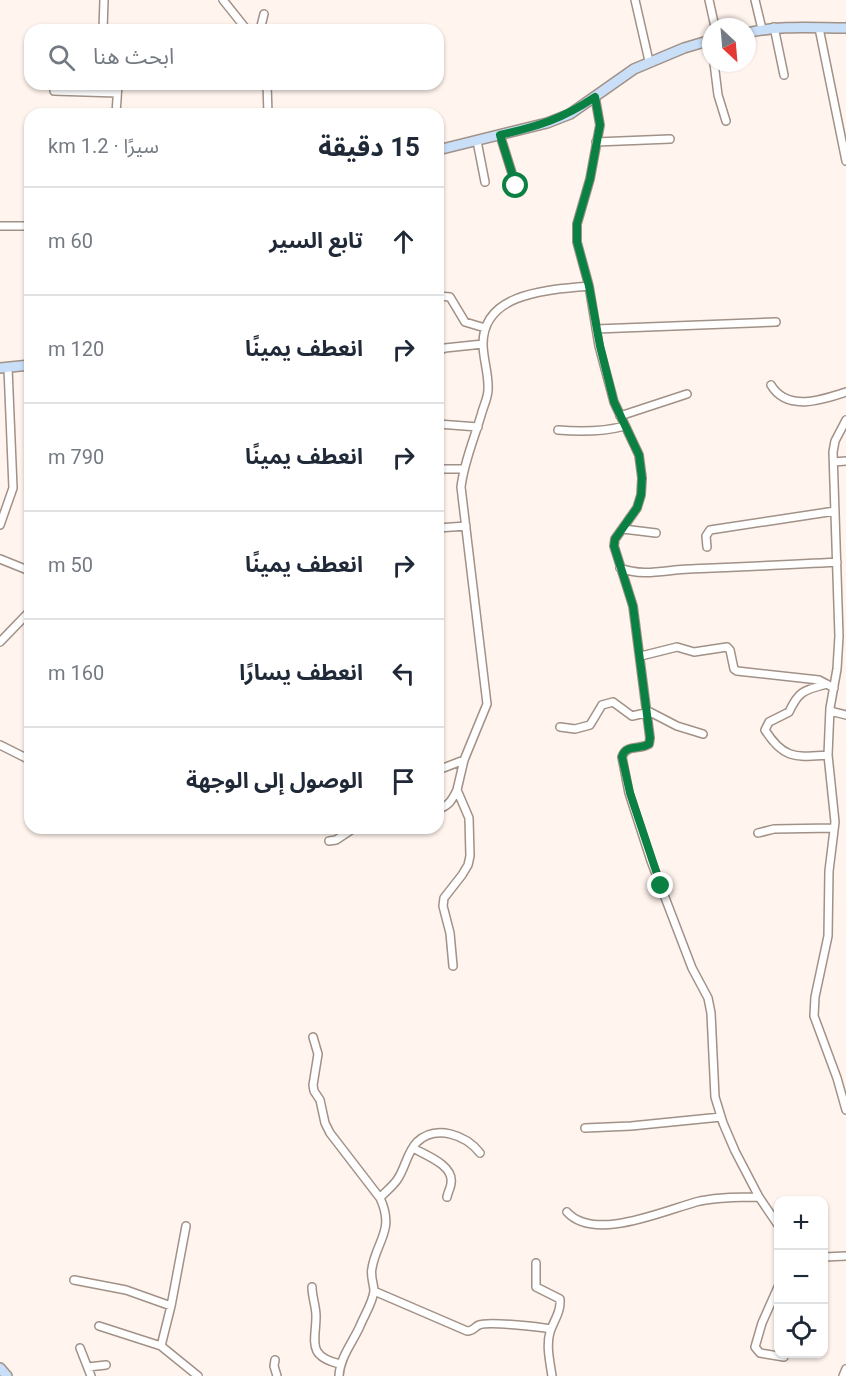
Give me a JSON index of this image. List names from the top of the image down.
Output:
{
  "north": "bottom right",
  "page": {
    "search": "ابحث هنا",
    "heading": ["15 دقيقة", "سيرًا · 1.2 km"],
    "list": [
      ["تابع السير", "60 m"],
      ["انعطف يمينًا", "120 m"],
      ["انعطف يمينًا", "790 m"],
      ["انعطف يمينًا", "50 m"],
      ["انعطف يسارًا", "160 m"],
      "الوصول إلى الوجهة"
    ],
    "map_buttons": ["+", "−"]
  }
}
